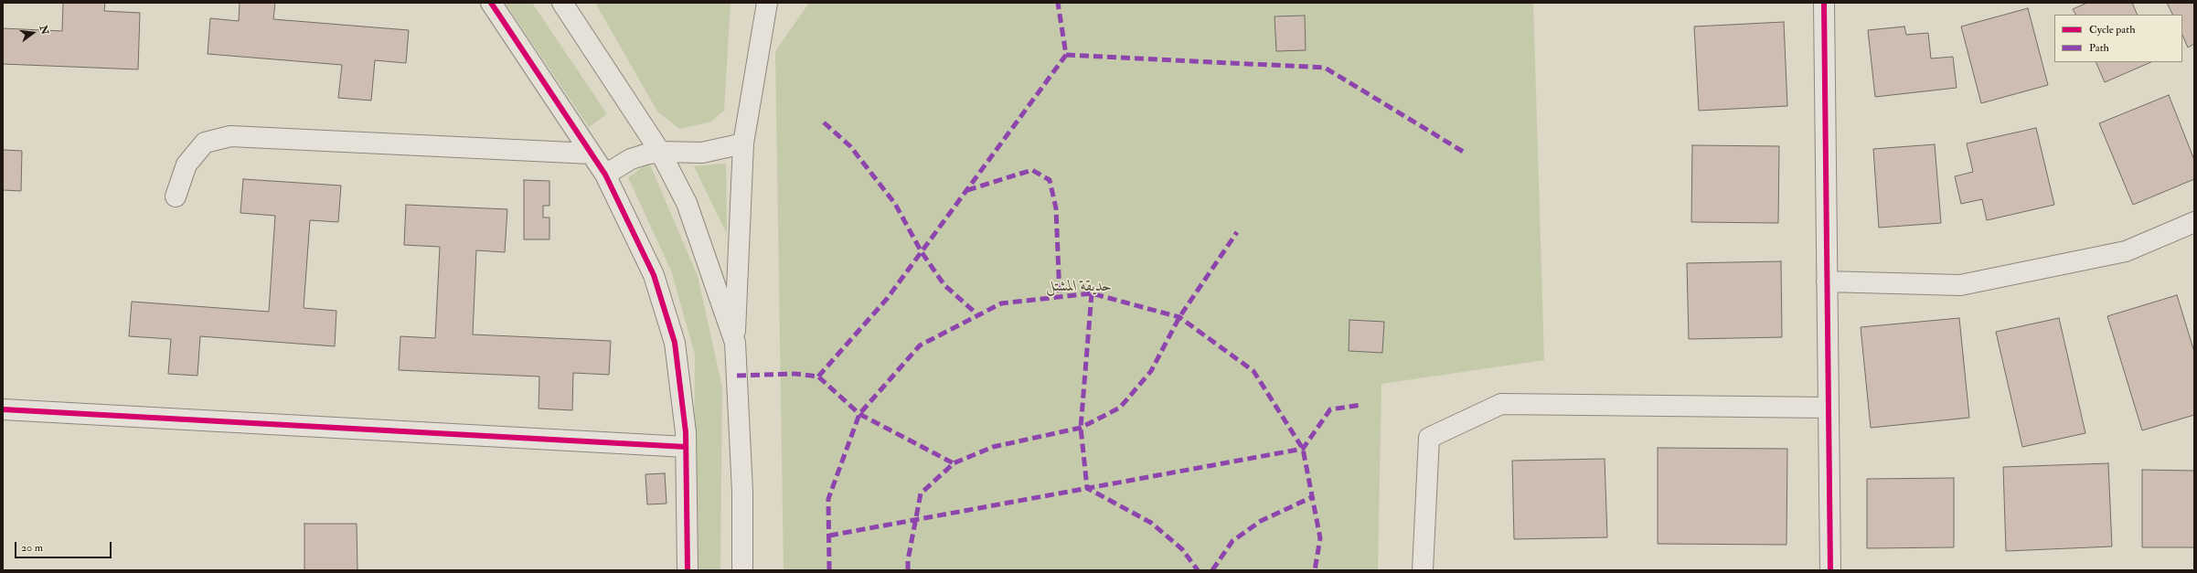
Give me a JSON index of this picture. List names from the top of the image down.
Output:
{
  "parks": ["حديقة المشتل"],
  "legend": ["Cycle path", "Path"],
  "scale_bar": "20 m",
  "north": "right"
}
